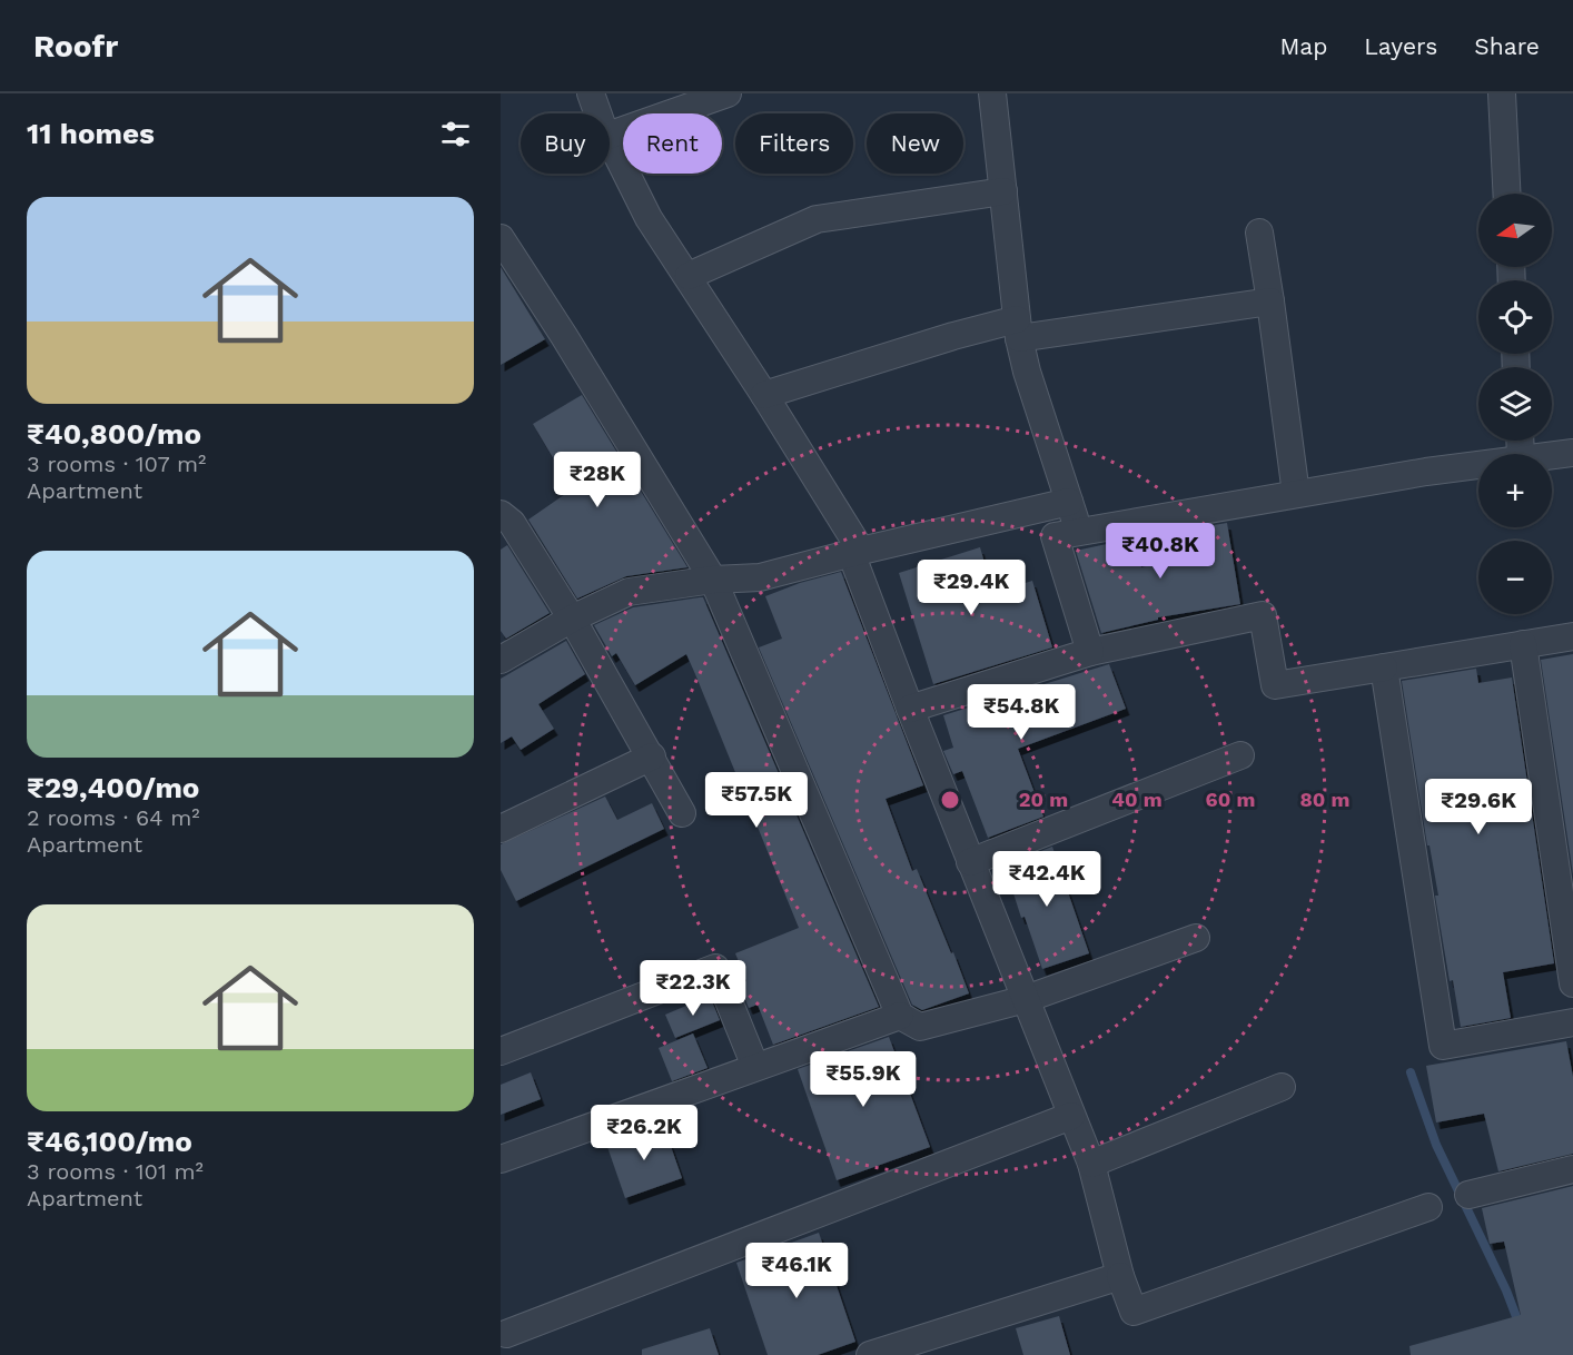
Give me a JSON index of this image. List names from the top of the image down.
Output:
{
  "north": "left",
  "page": {
    "header": "Roofr",
    "nav": ["Map", "Layers", "Share"],
    "heading": "11 homes",
    "chip": [
      "Buy",
      "Rent",
      "Filters",
      "New"
    ],
    "list": [
      {
        "name": "₹40,800/mo",
        "note": "3 rooms · 107 m² · Apartment"
      },
      {
        "name": "₹29,400/mo",
        "note": "2 rooms · 64 m² · Apartment"
      },
      {
        "name": "₹46,100/mo",
        "note": "3 rooms · 101 m² · Apartment"
      }
    ],
    "map_buttons": ["+", "−"],
    "price": [
      "₹28K",
      "₹40.8K",
      "₹29.4K",
      "₹54.8K",
      "₹57.5K",
      "₹29.6K",
      "₹42.4K",
      "₹22.3K",
      "₹55.9K",
      "₹26.2K",
      "₹46.1K"
    ]
  },
  "rings": [
    "20 m",
    "40 m",
    "60 m",
    "80 m"
  ]
}
